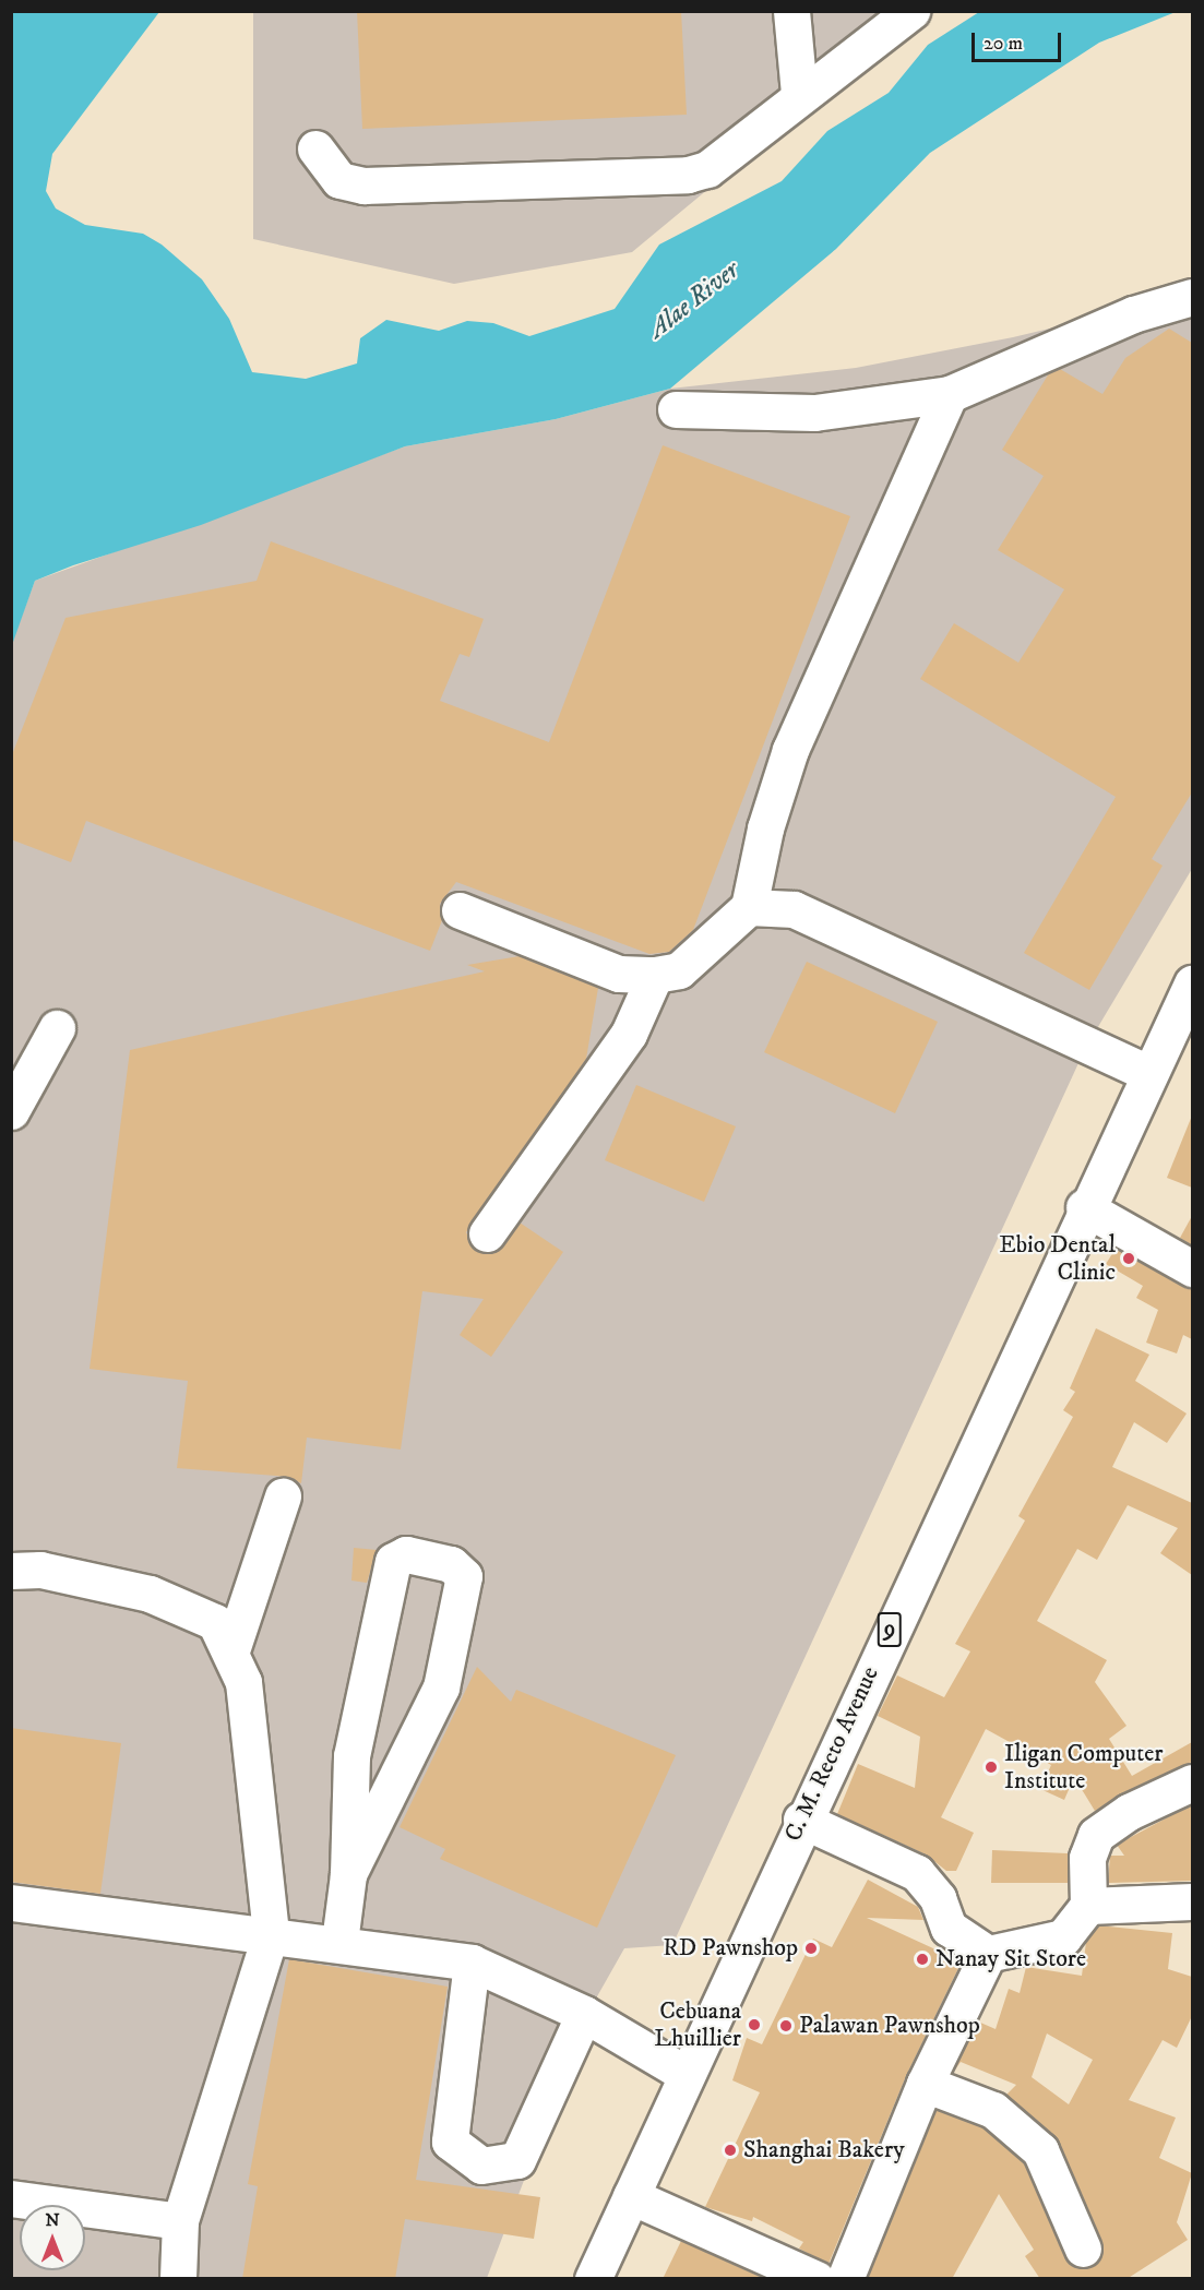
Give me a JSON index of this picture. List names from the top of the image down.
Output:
{
  "streets": {
    "main road": ["9", "C. M. Recto Avenue"]
  },
  "water": ["Alae River"],
  "places": [
    "Ebio Dental Clinic",
    "Iligan Computer Institute",
    "RD Pawnshop",
    "Nanay Sit Store",
    "Cebuana Lhuillier",
    "Palawan Pawnshop",
    "Shanghai Bakery"
  ],
  "scale_bar": "20 m",
  "north": "top"
}
